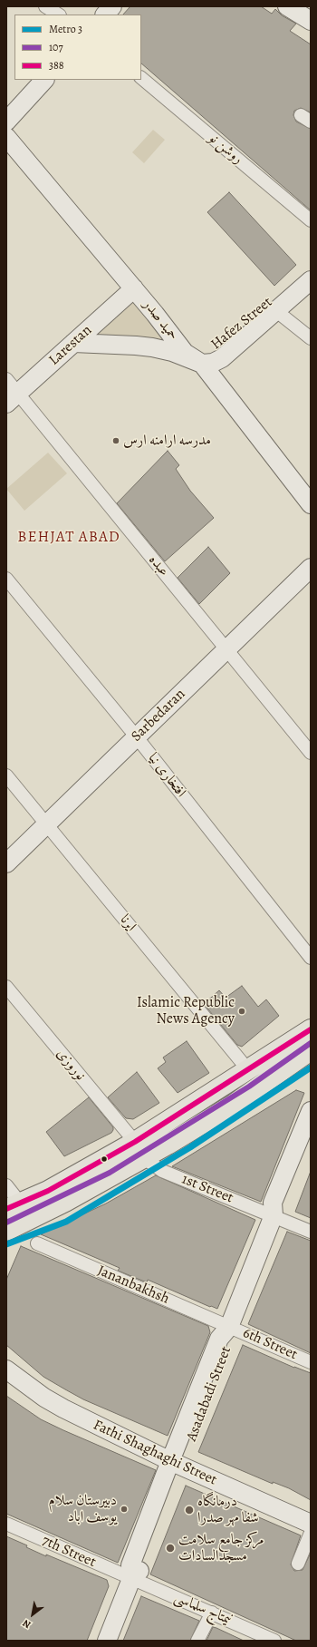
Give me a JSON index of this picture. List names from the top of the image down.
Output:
{
  "streets": {
    "main road": [
      "حمید صدر",
      "Hafez Street",
      "Larestan",
      "Sarbedaran",
      "Asadabadi Street",
      "Fathi Shaghaghi Street"
    ],
    "street": [
      "روشن نو",
      "عبده",
      "افتخاری نیا",
      "ايرنا",
      "نوروزی",
      "1st Street",
      "Jananbakhsh",
      "6th Street",
      "7th Street",
      "نیمتاج سلماسی"
    ]
  },
  "crossings": [
    ["حمید صدر", "Hafez Street"],
    ["حمید صدر", "Larestan"],
    ["Larestan", "عبده"],
    ["عبده", "Sarbedaran"],
    ["Sarbedaran", "افتخاری نیا"],
    ["Sarbedaran", "ايرنا"],
    ["نوروزی", "1st Street"],
    ["1st Street", "Asadabadi Street"],
    ["Jananbakhsh", "6th Street"],
    ["Jananbakhsh", "Asadabadi Street"],
    ["6th Street", "Asadabadi Street"],
    ["Asadabadi Street", "Fathi Shaghaghi Street"],
    ["Asadabadi Street", "7th Street"],
    ["Asadabadi Street", "نیمتاج سلماسی"],
    ["7th Street", "نیمتاج سلماسی"]
  ],
  "districts": ["BEHJAT ABAD"],
  "places": [
    "مدرسه ارامنه ارس",
    "Islamic Republic News Agency",
    "دبیرستان سلام یوسف اباد",
    "درمانگاه شفا مهر صدرا",
    "مرکز جامع سلامت مسجدالسادات"
  ],
  "lines": ["transit line 388", "transit line 107", "metro line 3"],
  "legend": ["Metro 3", "107", "388"],
  "north": "bottom left"
}
